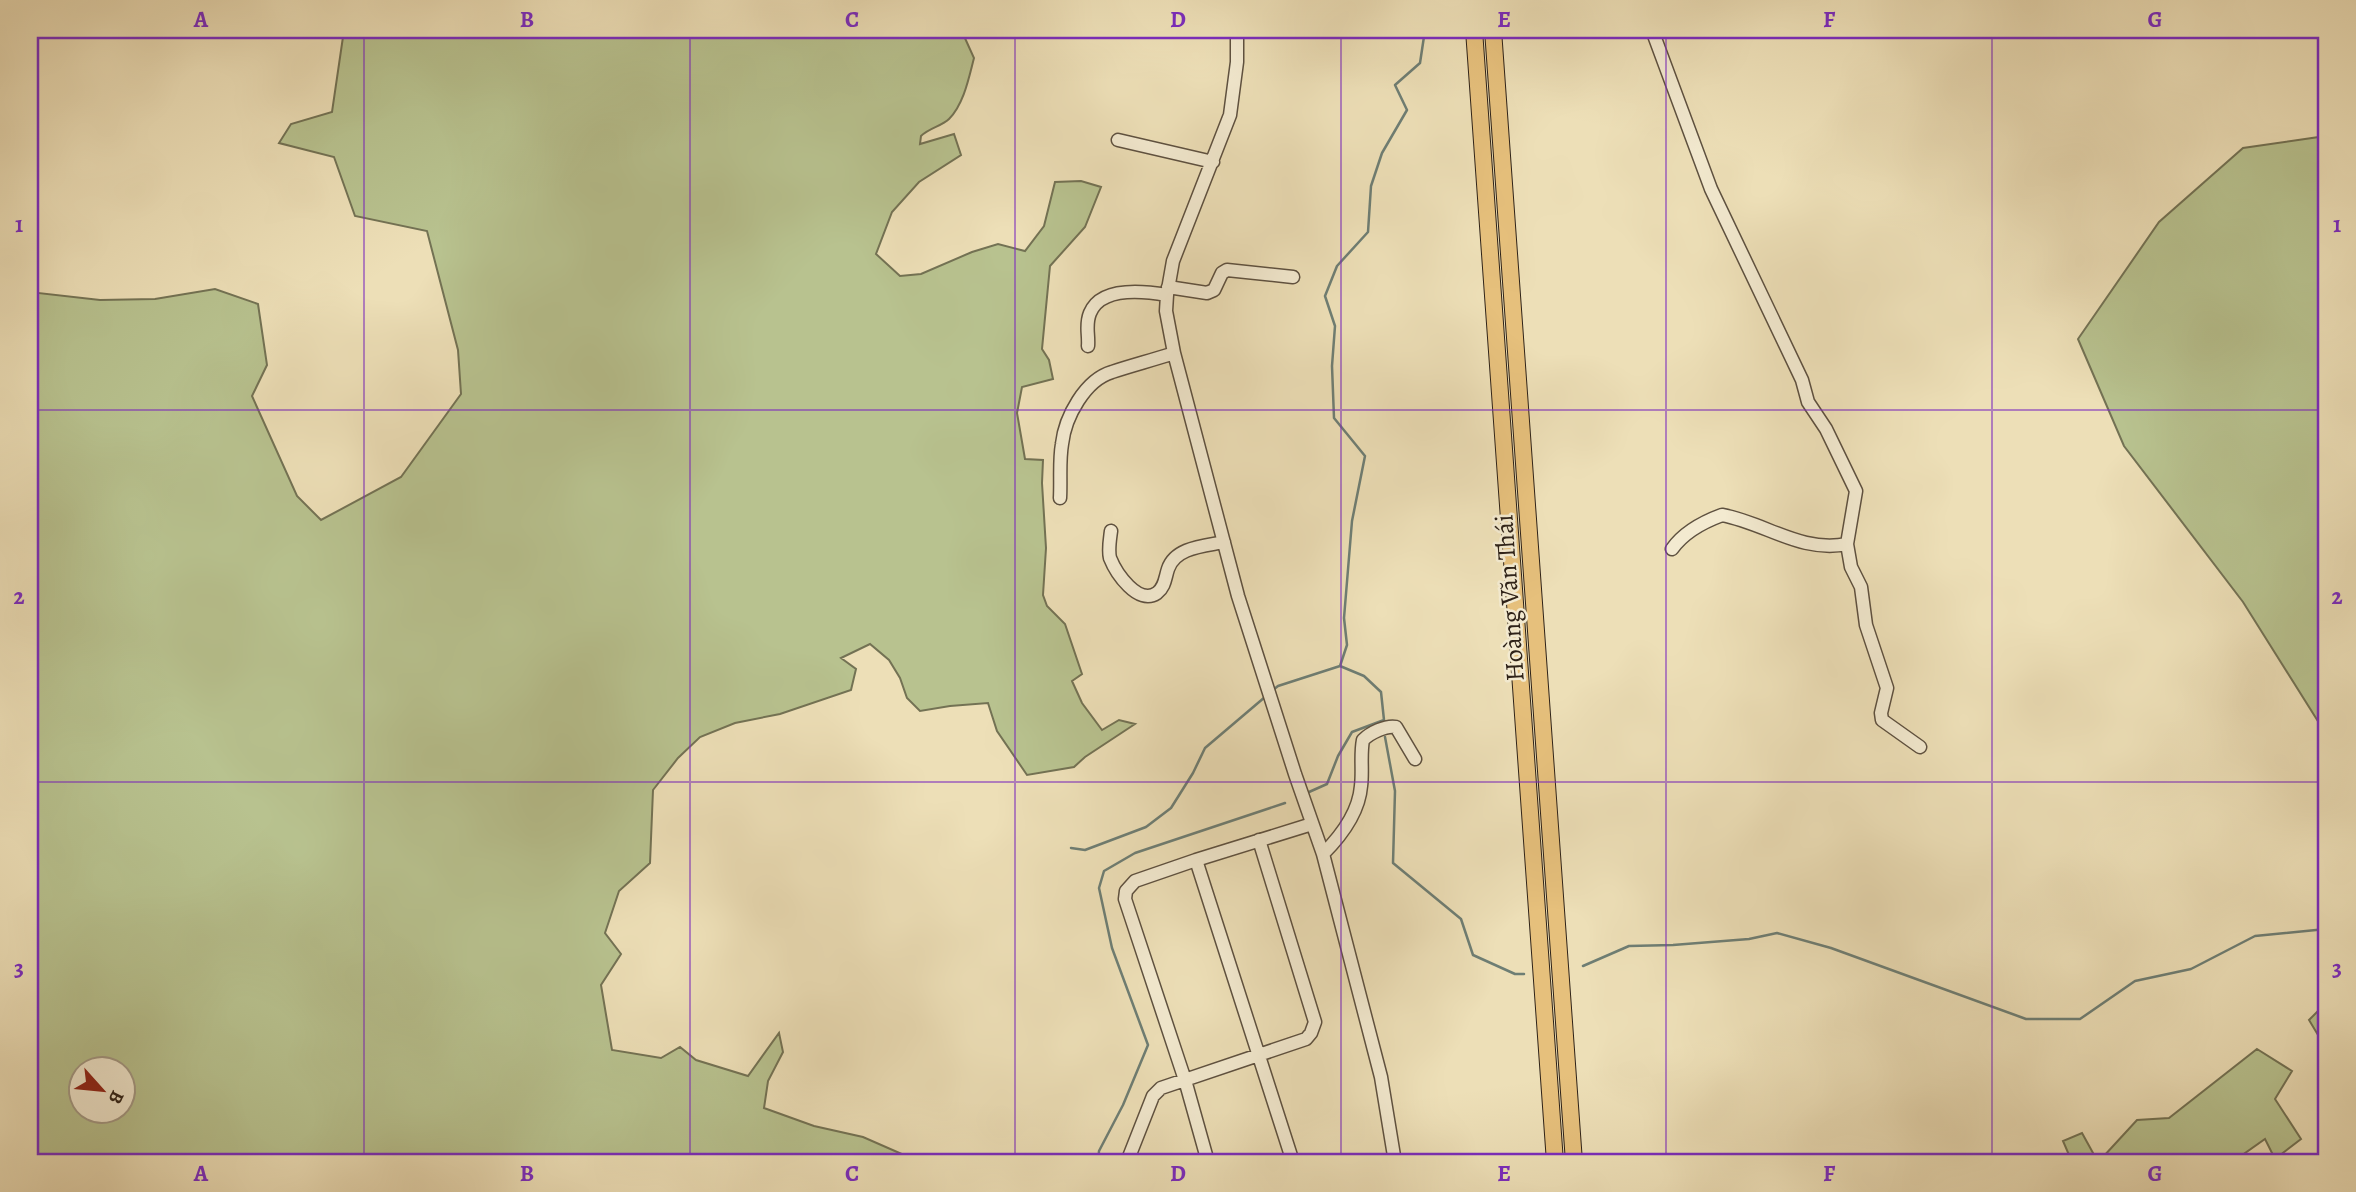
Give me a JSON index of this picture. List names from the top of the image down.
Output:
{
  "streets": {
    "main road": ["Hoàng Văn Thái"]
  },
  "north": "bottom right",
  "grid": {
    "columns": [
      "A",
      "B",
      "C",
      "D",
      "E",
      "F",
      "G"
    ],
    "rows": ["1", "2", "3"]
  }
}
